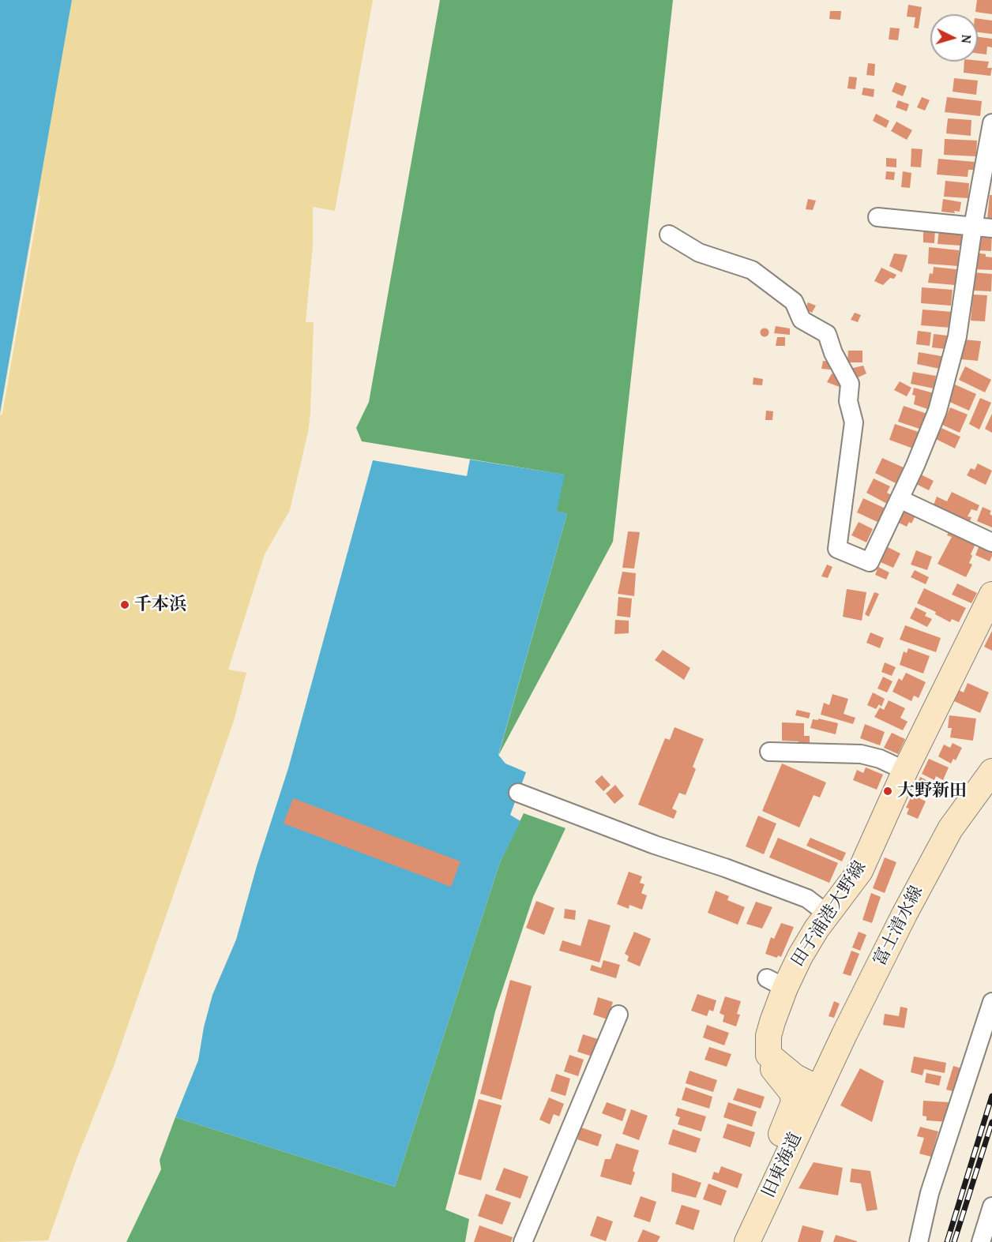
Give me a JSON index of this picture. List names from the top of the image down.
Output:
{
  "streets": {
    "main road": ["田子浦港大野線", "富士清水線", "旧東海道"]
  },
  "crossings": [
    ["富士清水線", "旧東海道"]
  ],
  "places": ["千本浜", "大野新田"],
  "north": "right"
}
